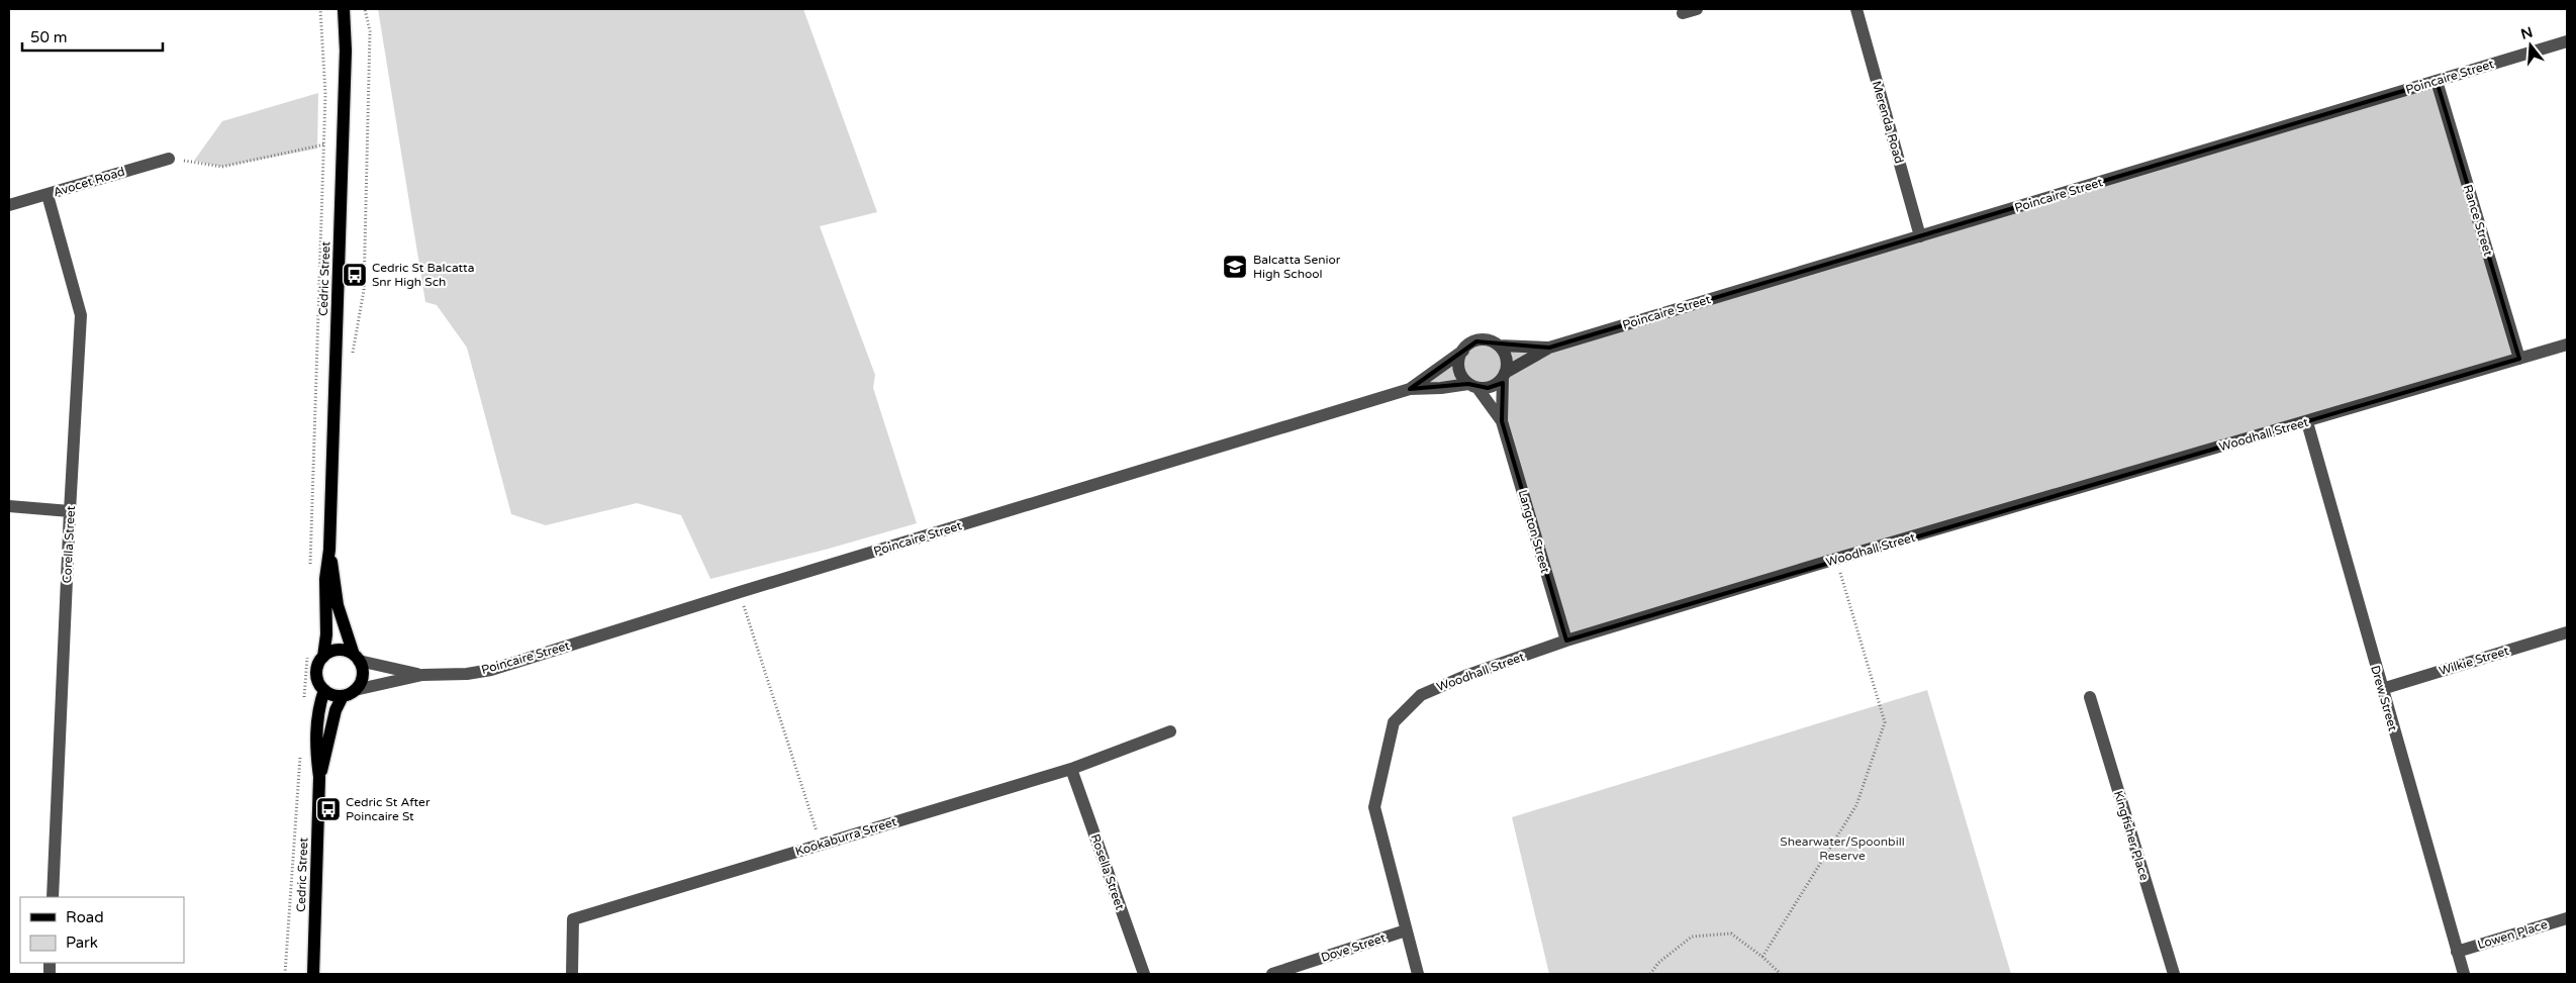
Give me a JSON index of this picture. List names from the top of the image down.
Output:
{
  "streets": {
    "main road": ["Cedric Street"],
    "street": [
      "Poincaire Street",
      "Merenda Road",
      "Avocet Road",
      "Rance Street",
      "Woodhall Street",
      "Langton Street",
      "Corella Street",
      "Wilkie Street",
      "Drew Street",
      "Kingfisher Place",
      "Kookaburra Street",
      "Rosella Street",
      "Lowen Place",
      "Dove Street"
    ]
  },
  "crossings": [
    ["Poincaire Street", "Merenda Road"],
    ["Poincaire Street", "Rance Street"],
    ["Poincaire Street", "Cedric Street"],
    ["Poincaire Street", "Langton Street"],
    ["Avocet Road", "Corella Street"],
    ["Rance Street", "Woodhall Street"],
    ["Woodhall Street", "Langton Street"],
    ["Woodhall Street", "Drew Street"],
    ["Woodhall Street", "Dove Street"],
    ["Wilkie Street", "Drew Street"],
    ["Drew Street", "Lowen Place"],
    ["Kookaburra Street", "Rosella Street"]
  ],
  "parks": ["Shearwater/Spoonbill Reserve"],
  "places": {
    "school or university": ["Balcatta Senior High School"],
    "bus stop": ["Cedric St Balcatta Snr High Sch", "Cedric St After Poincaire St"]
  },
  "legend": ["Road", "Park"],
  "scale_bar": "50 m",
  "north": "top"
}
